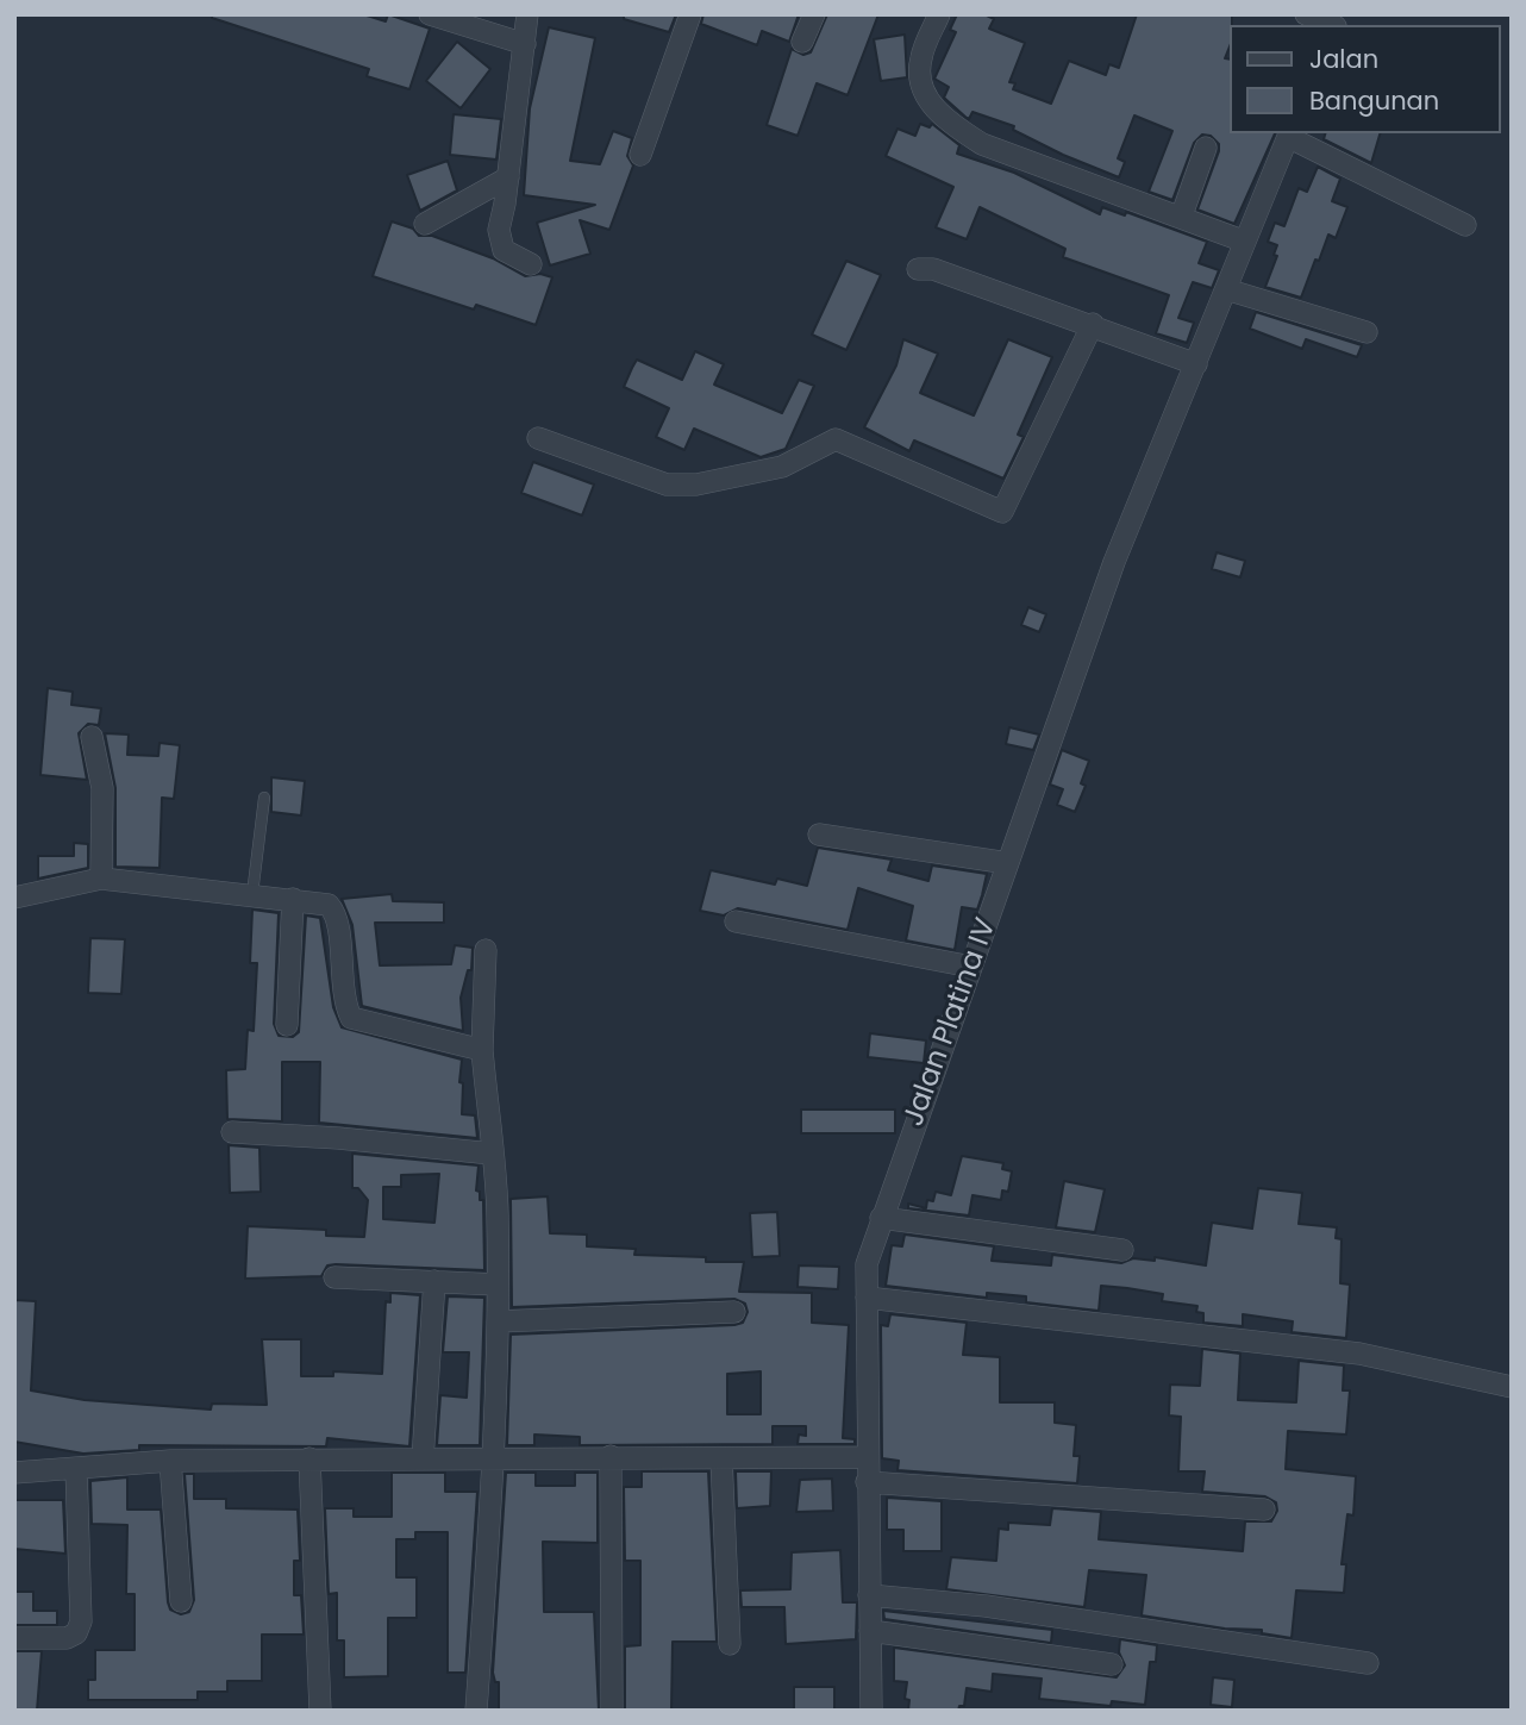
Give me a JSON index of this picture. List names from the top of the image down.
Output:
{
  "streets": {
    "street": ["Jalan Platina IV"]
  },
  "legend": ["Jalan", "Bangunan"]
}
